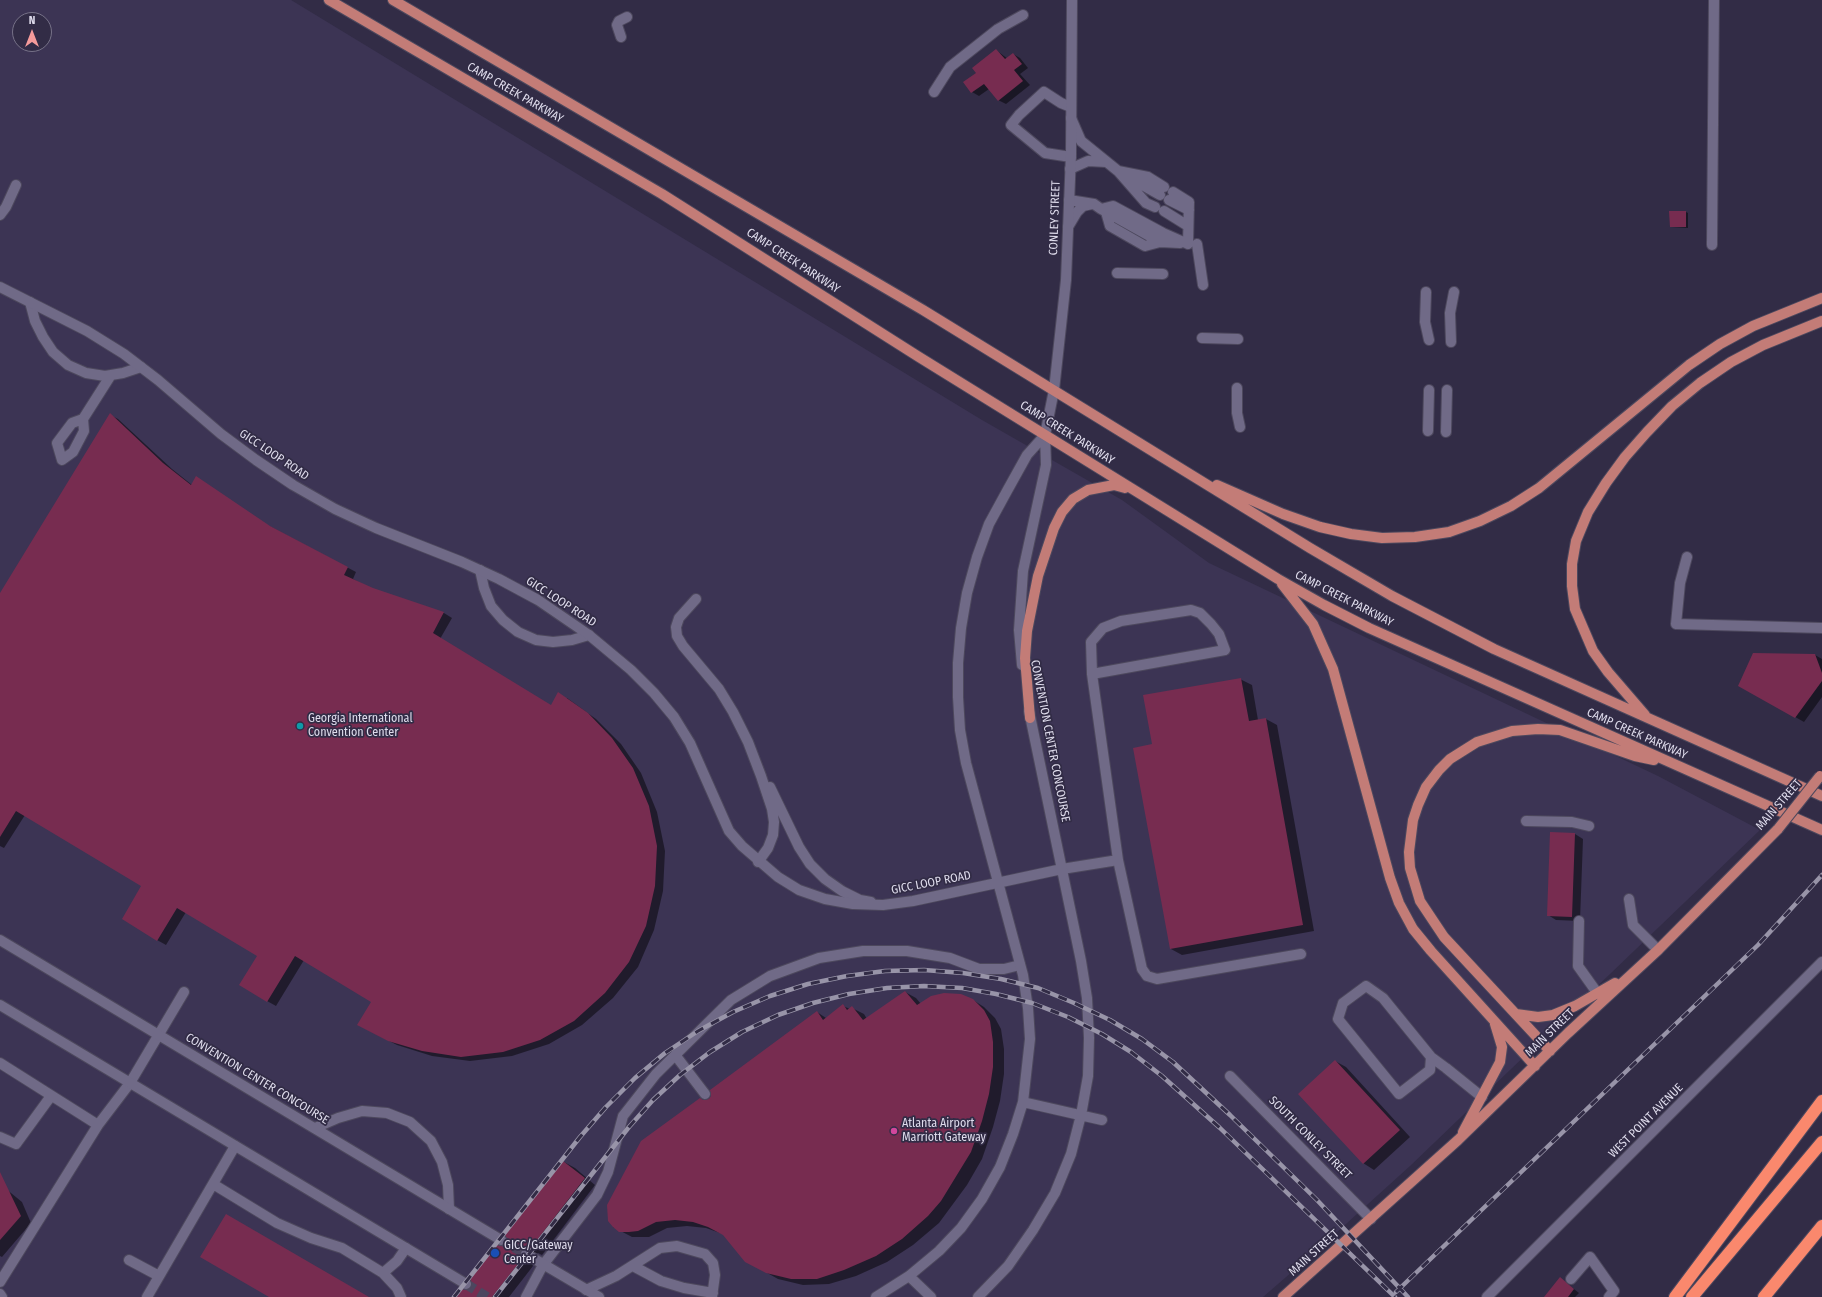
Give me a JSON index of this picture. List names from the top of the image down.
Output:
{
  "streets": {
    "main road": ["CAMP CREEK PARKWAY", "MAIN STREET"],
    "street": [
      "CONLEY STREET",
      "GICC LOOP ROAD",
      "CONVENTION CENTER CONCOURSE",
      "WEST POINT AVENUE",
      "SOUTH CONLEY STREET"
    ]
  },
  "crossings": [
    ["CAMP CREEK PARKWAY", "CONLEY STREET"],
    ["CAMP CREEK PARKWAY", "CONVENTION CENTER CONCOURSE"],
    ["CONLEY STREET", "CONVENTION CENTER CONCOURSE"],
    ["GICC LOOP ROAD", "CONVENTION CENTER CONCOURSE"],
    ["MAIN STREET", "SOUTH CONLEY STREET"]
  ],
  "places": ["Georgia International Convention Center", "Atlanta Airport Marriott Gateway", "GICC/Gateway Center"],
  "north": "top"
}
